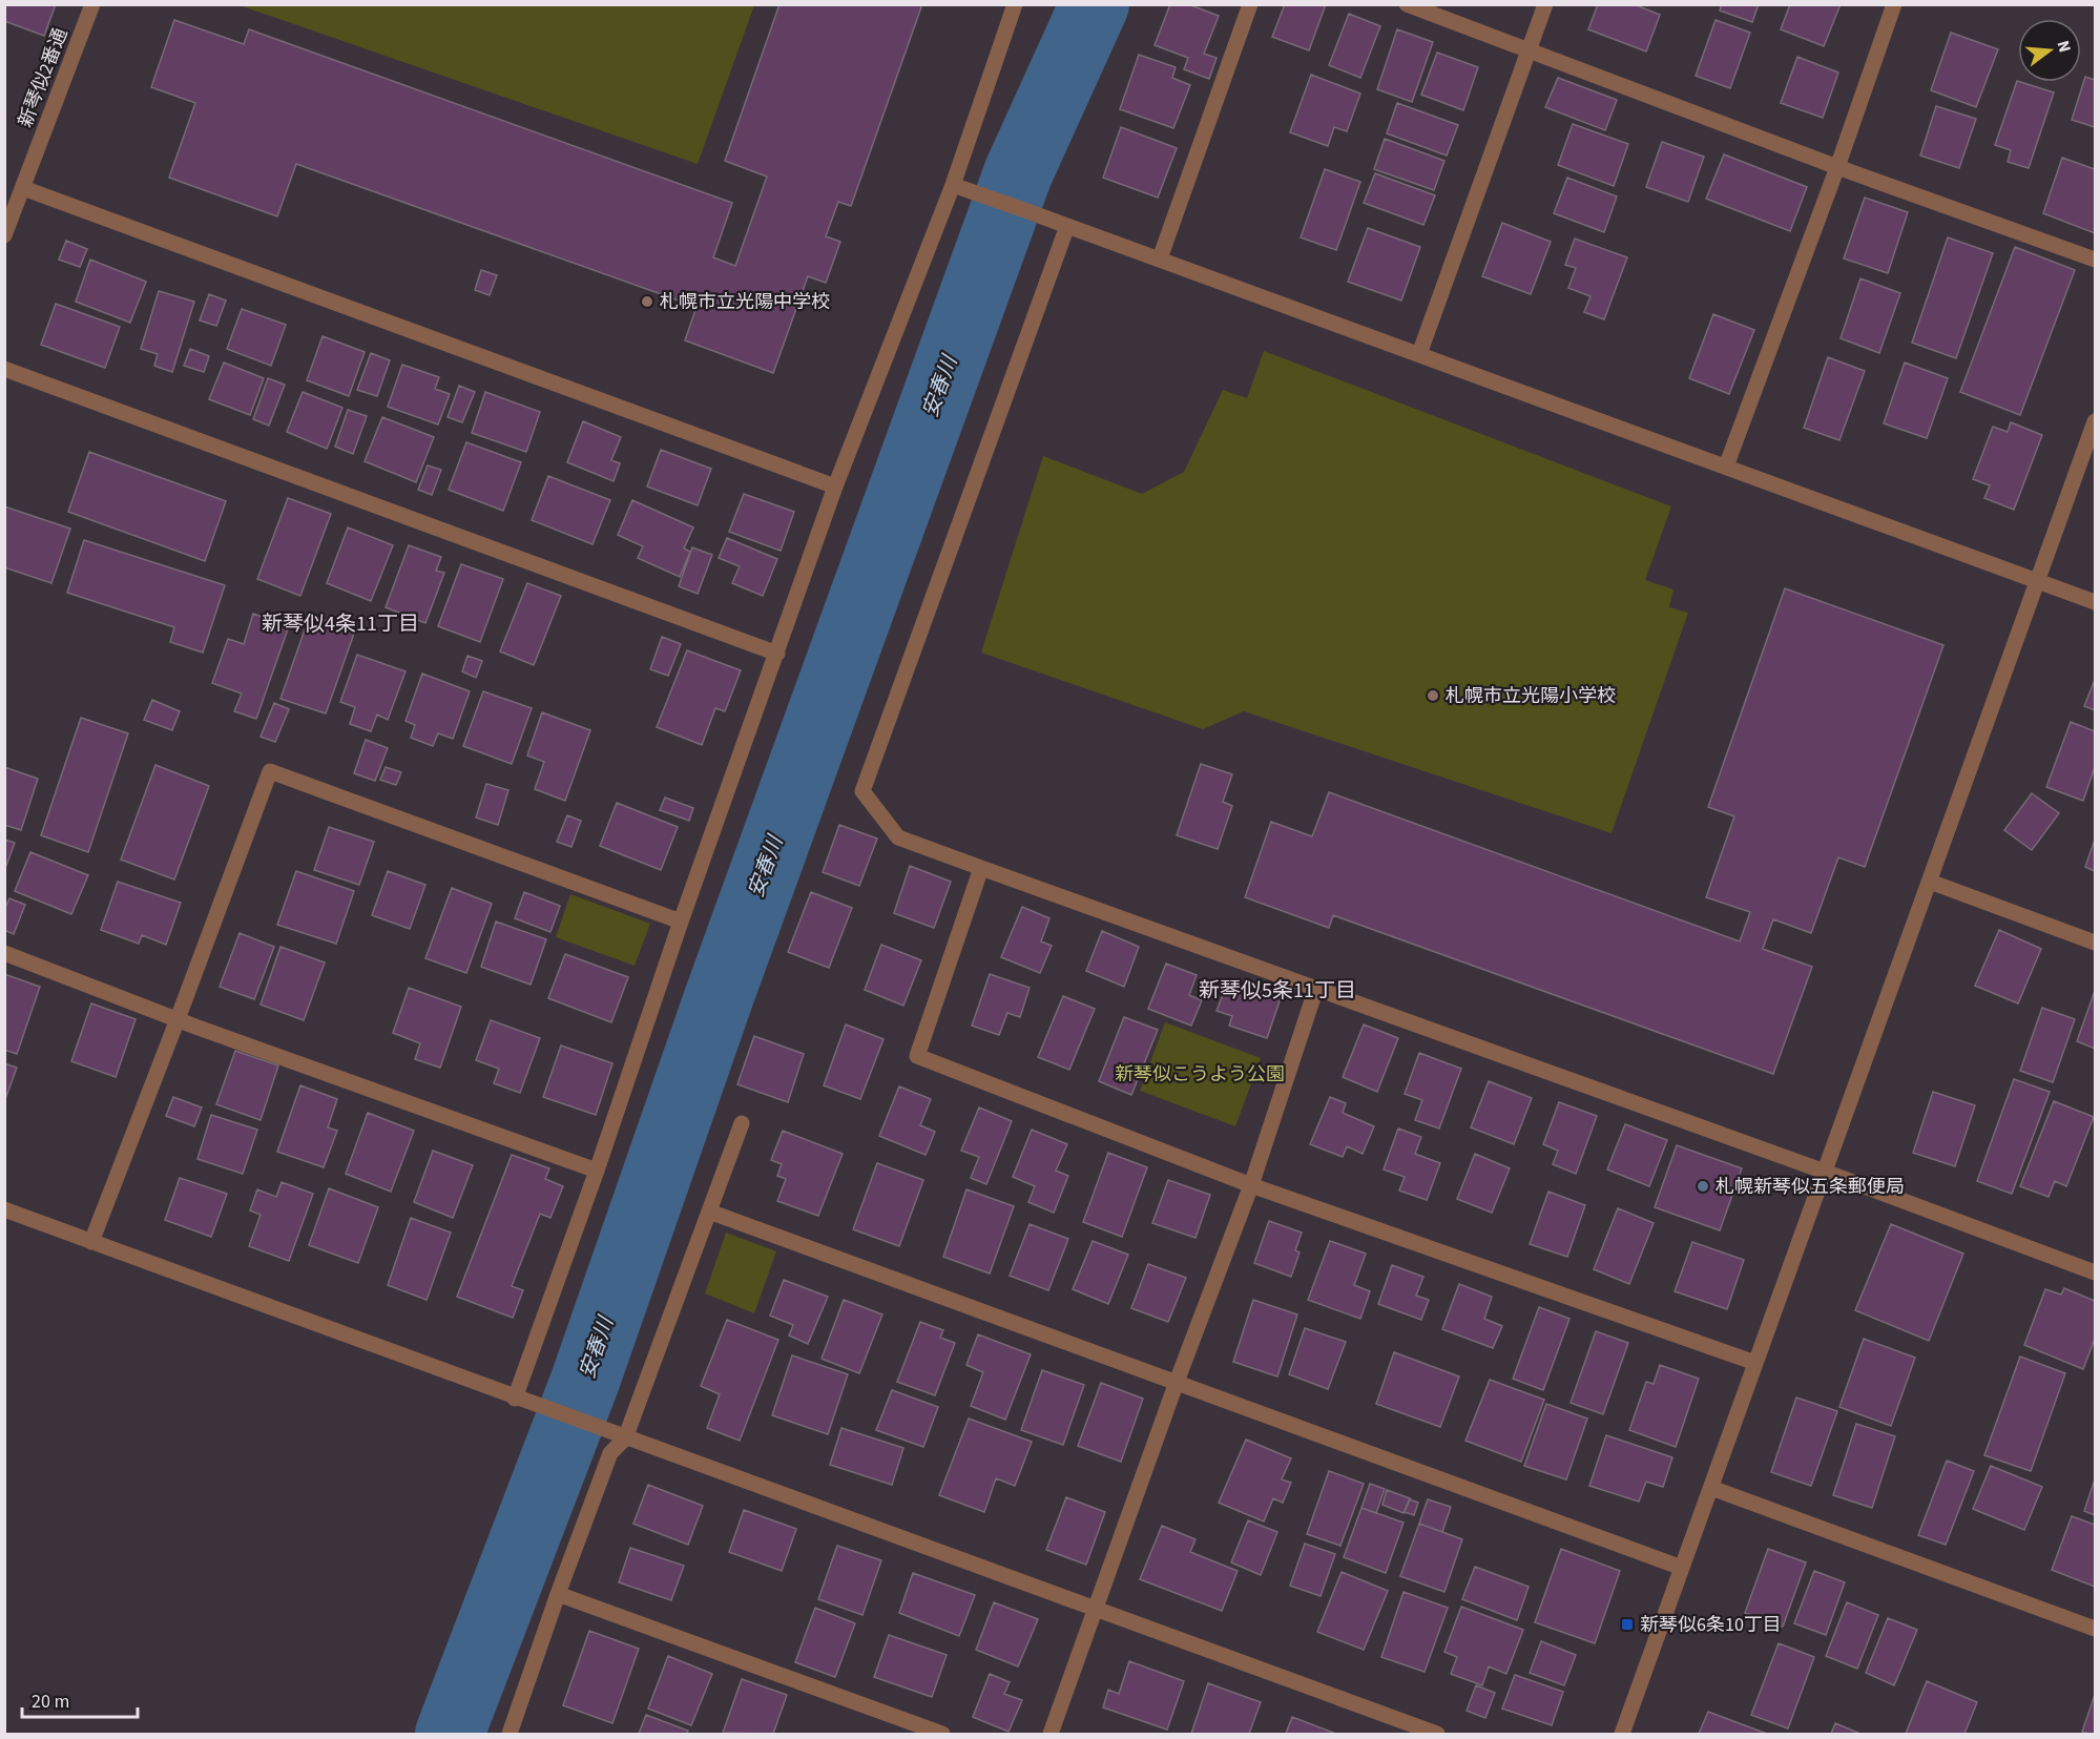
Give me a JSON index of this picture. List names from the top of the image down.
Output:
{
  "streets": {
    "street": ["新琴似2番通"]
  },
  "districts": ["新琴似4条11丁目", "新琴似5条11丁目"],
  "water": ["安春川"],
  "parks": ["新琴似こうよう公園"],
  "places": {
    "other": ["札幌市立光陽中学校", "札幌市立光陽小学校", "札幌新琴似五条郵便局"],
    "transit": ["新琴似6条10丁目"]
  },
  "scale_bar": "20 m",
  "north": "right"
}
